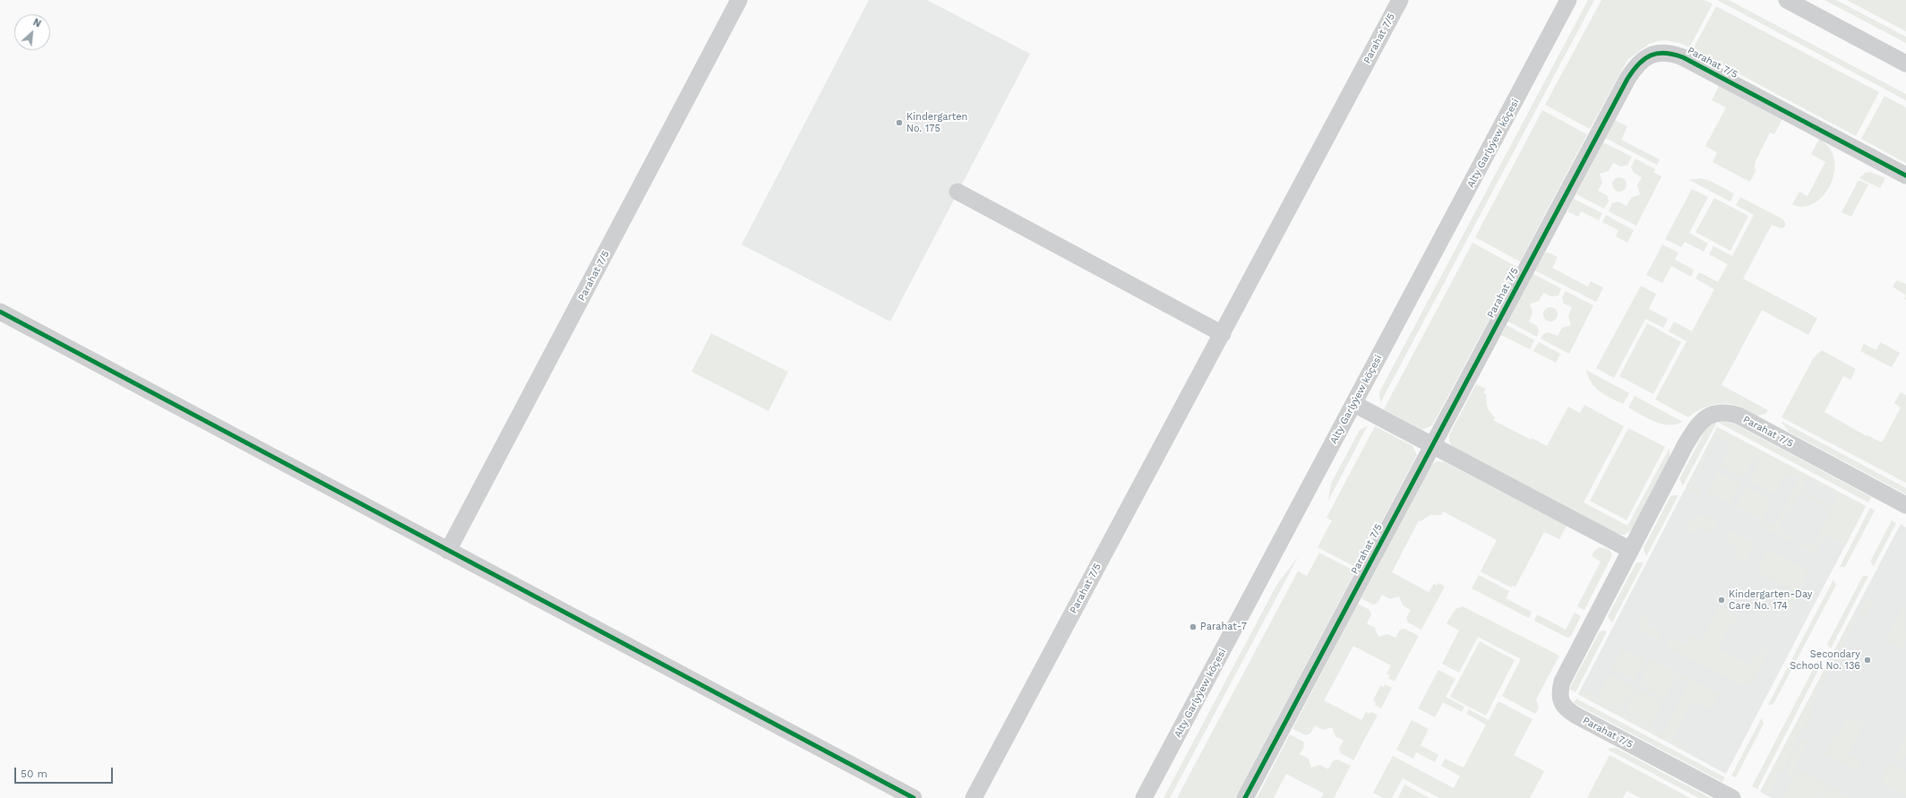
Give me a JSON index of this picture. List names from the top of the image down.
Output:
{
  "streets": {
    "street": ["Parahat 7/5", "Alty Garlyýew köçesi"]
  },
  "places": [
    "Kindergarten No. 175",
    "Kindergarten-Day Care No. 174",
    "Parahat-7",
    "Secondary School No. 136"
  ],
  "scale_bar": "50 m",
  "north": "top right"
}
